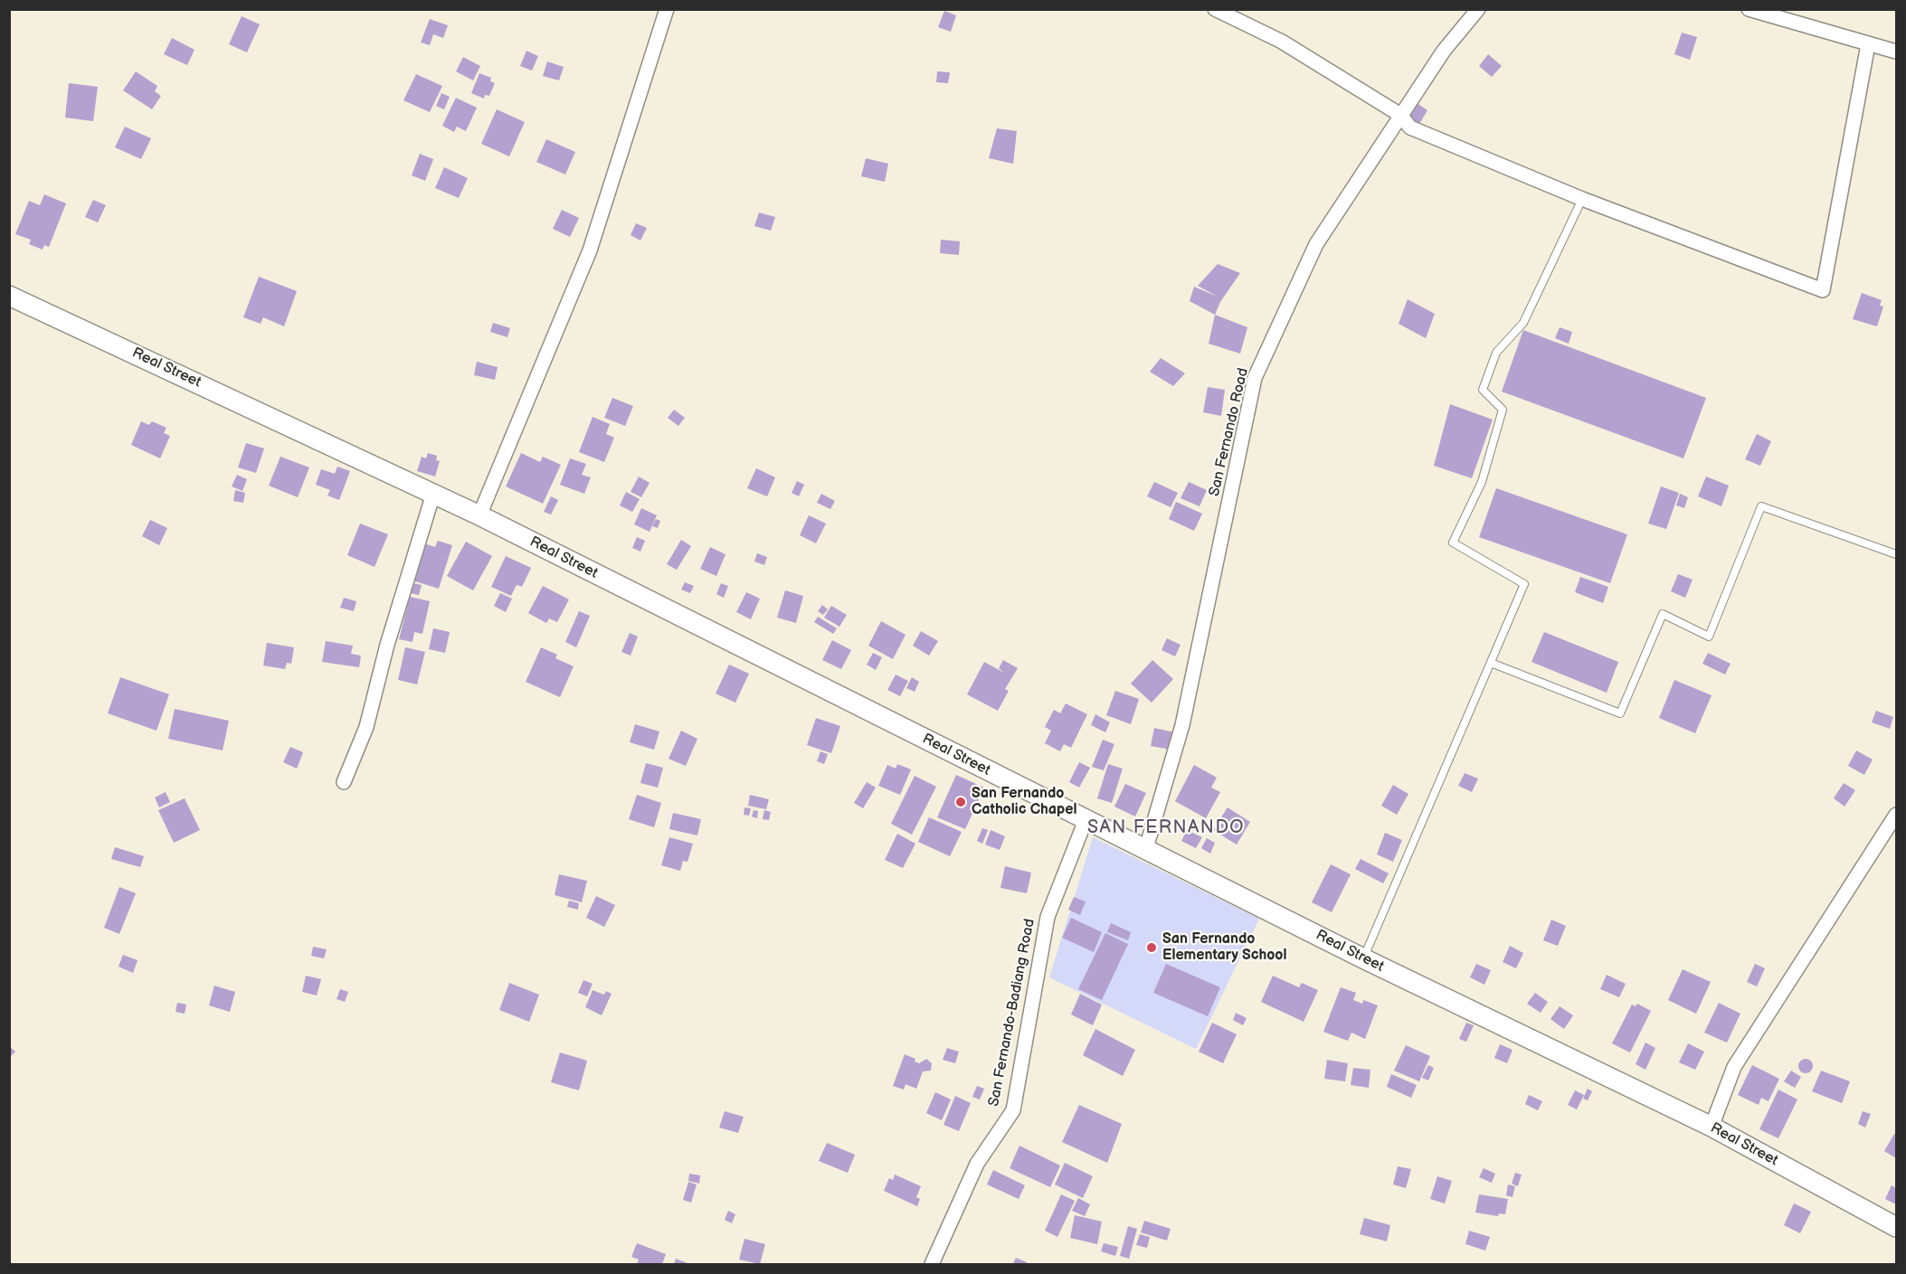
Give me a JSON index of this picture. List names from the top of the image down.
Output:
{
  "streets": {
    "main road": ["Real Street"],
    "street": ["San Fernando Road", "San Fernando-Badiang Road"]
  },
  "crossings": [
    ["Real Street", "San Fernando Road"],
    ["Real Street", "San Fernando-Badiang Road"]
  ],
  "districts": ["SAN FERNANDO"],
  "places": ["San Fernando Catholic Chapel", "San Fernando Elementary School"]
}
